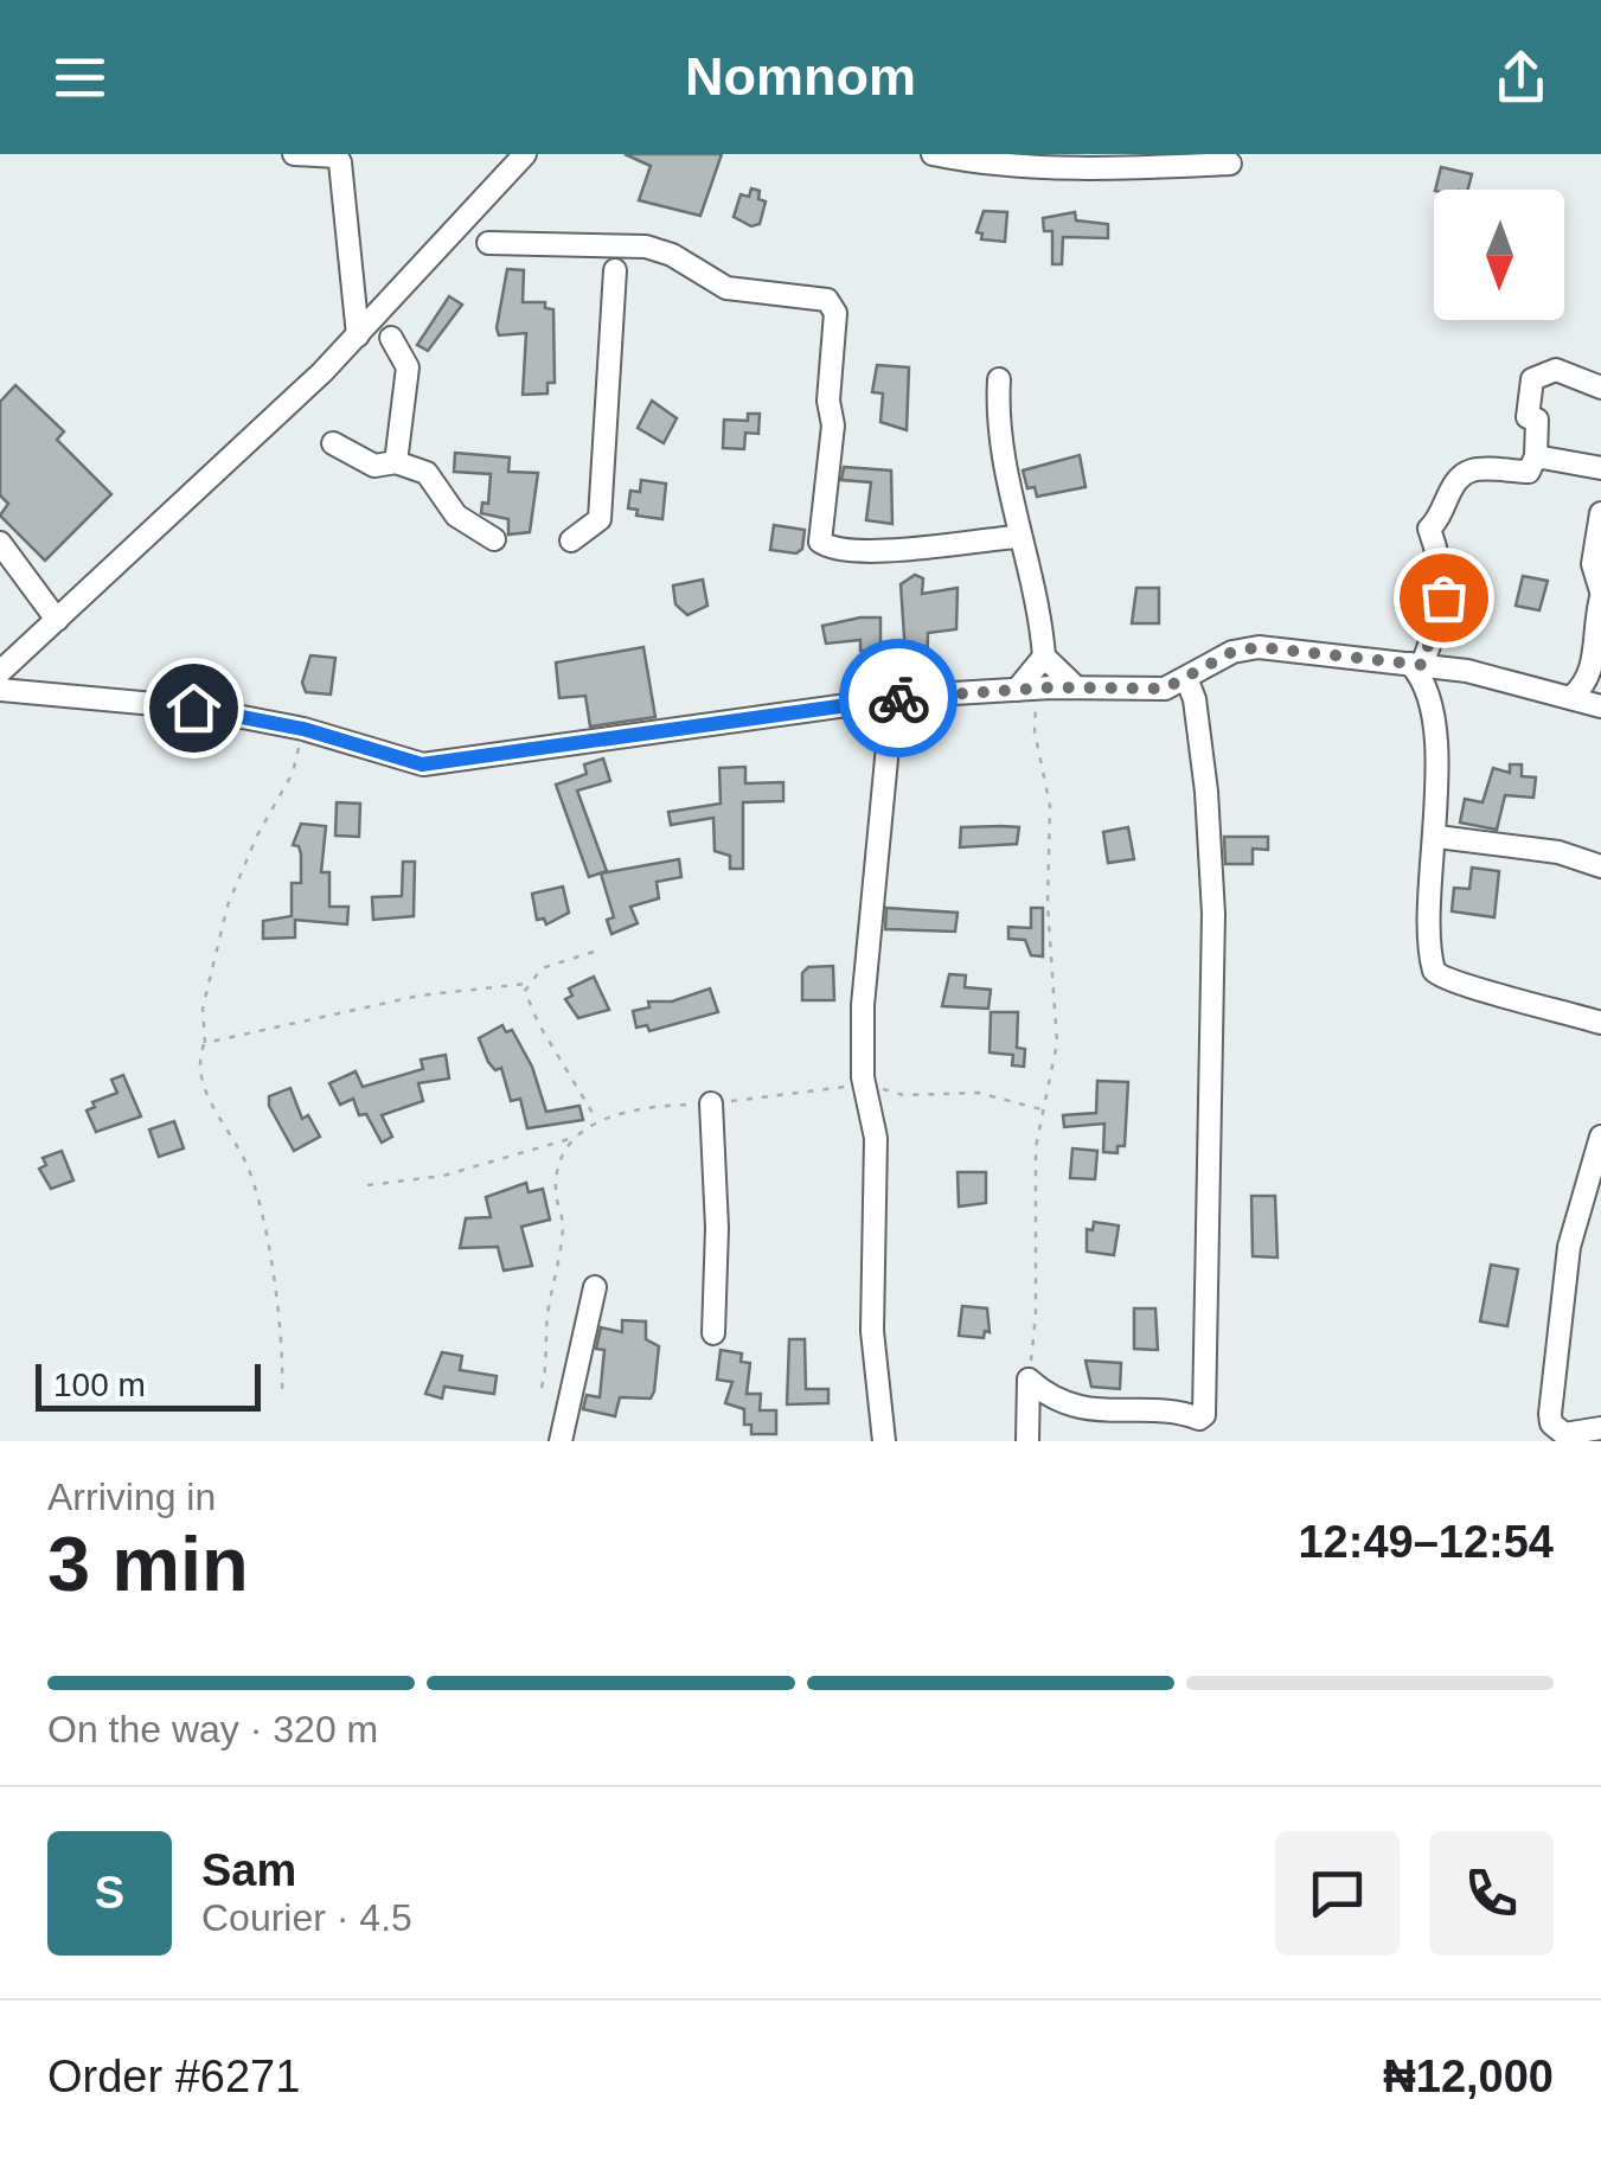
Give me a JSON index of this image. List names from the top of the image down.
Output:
{
  "scale_bar": "100 m",
  "north": "bottom",
  "page": {
    "header": "Nomnom",
    "scale": "100 m",
    "heading": ["3 min", "Arriving in", "12:49–12:54"],
    "panel": [
      "Sam",
      "Courier · 4.5",
      "Order #6271",
      "₦12,000"
    ],
    "bar": "On the way · 320 m",
    "round": "S"
  }
}
